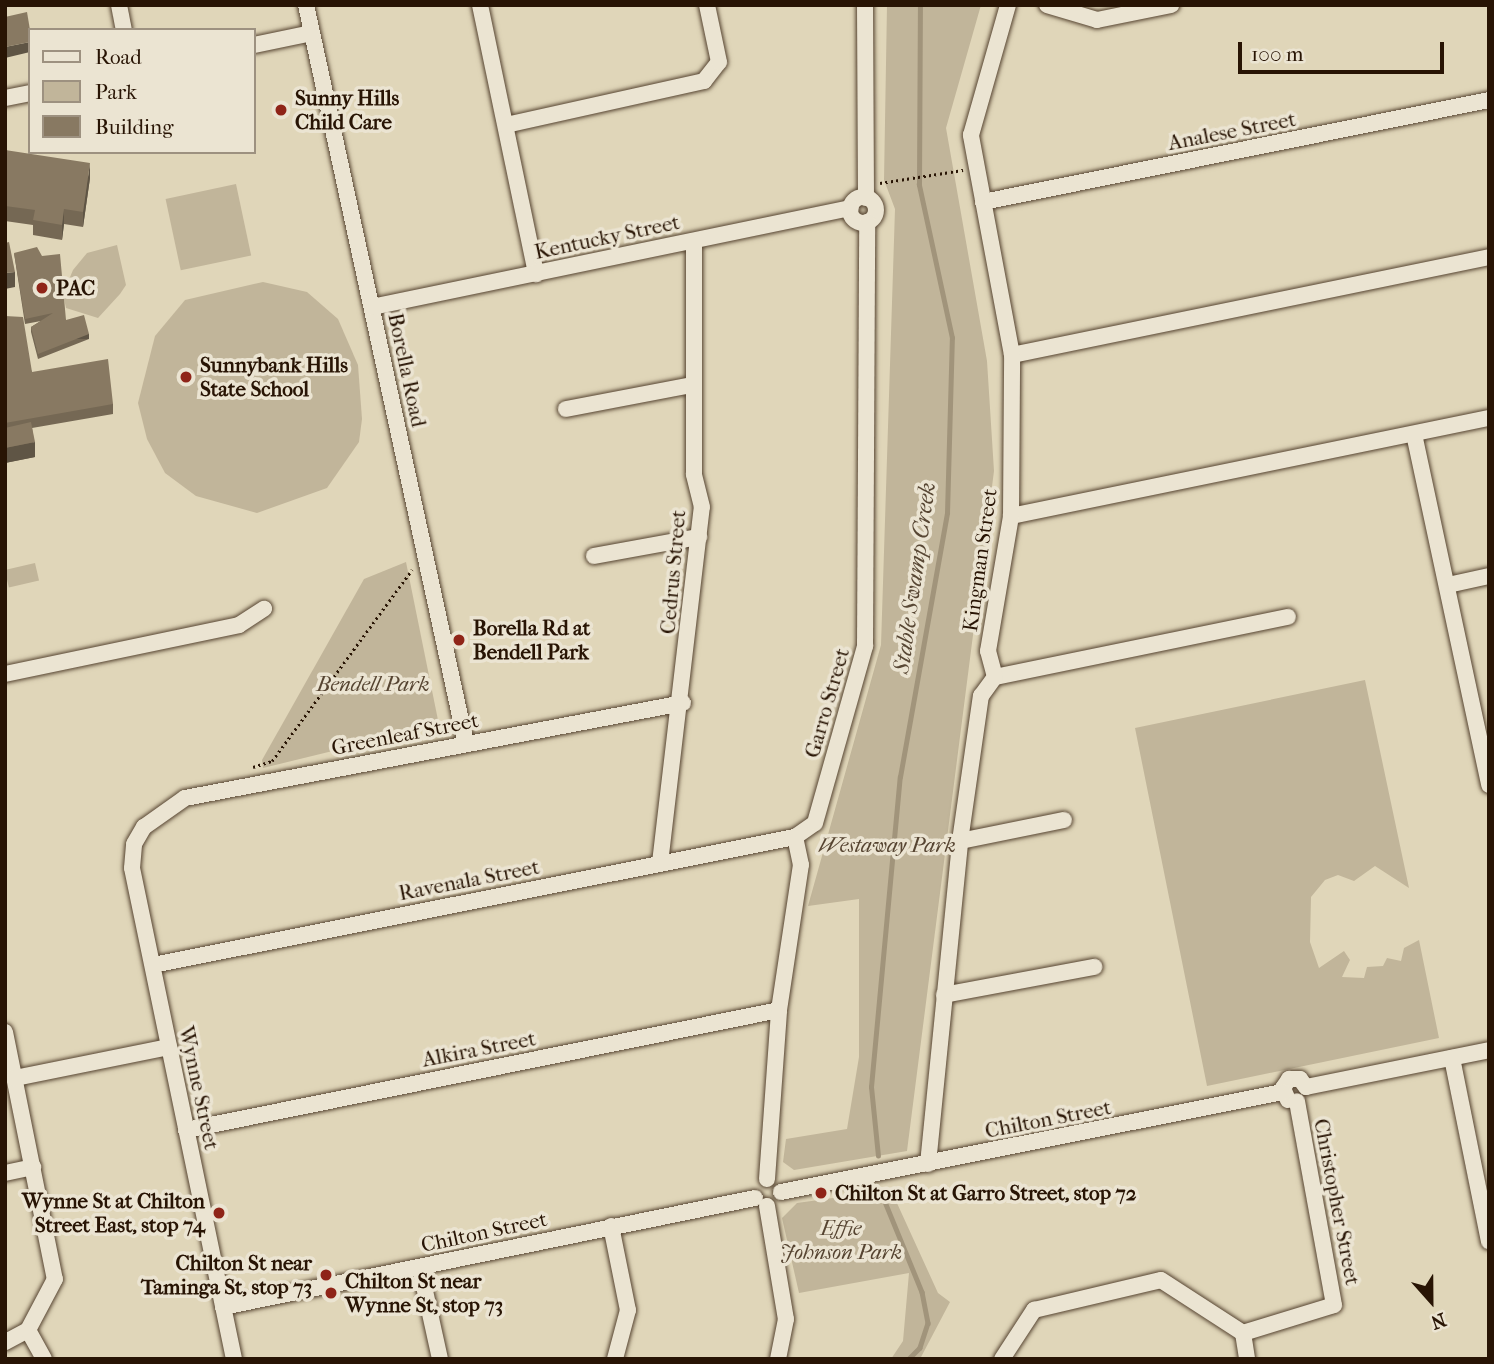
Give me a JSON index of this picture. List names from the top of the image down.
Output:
{
  "streets": {
    "street": [
      "Analese Street",
      "Kentucky Street",
      "Borella Road",
      "Kingman Street",
      "Cedrus Street",
      "Garro Street",
      "Greenleaf Street",
      "Ravenala Street",
      "Alkira Street",
      "Wynne Street",
      "Chilton Street",
      "Christopher Street"
    ]
  },
  "crossings": [
    ["Analese Street", "Kingman Street"],
    ["Kentucky Street", "Borella Road"],
    ["Kentucky Street", "Cedrus Street"],
    ["Borella Road", "Greenleaf Street"],
    ["Cedrus Street", "Greenleaf Street"],
    ["Cedrus Street", "Ravenala Street"],
    ["Garro Street", "Ravenala Street"],
    ["Greenleaf Street", "Wynne Street"],
    ["Ravenala Street", "Wynne Street"],
    ["Alkira Street", "Wynne Street"],
    ["Wynne Street", "Chilton Street"]
  ],
  "water": ["Stable Swamp Creek"],
  "parks": ["Bendell Park", "Westaway Park", "Effie Johnson Park"],
  "places": [
    "Sunny Hills Child Care",
    "PAC",
    "Sunnybank Hills State School",
    "Borella Rd at Bendell Park",
    "Chilton St at Garro Street, stop 72",
    "Wynne St at Chilton Street East, stop 74",
    "Chilton St near Taminga St, stop 73",
    "Chilton St near Wynne St, stop 73"
  ],
  "legend": ["Road", "Park", "Building"],
  "scale_bar": "100 m",
  "north": "bottom"
}
